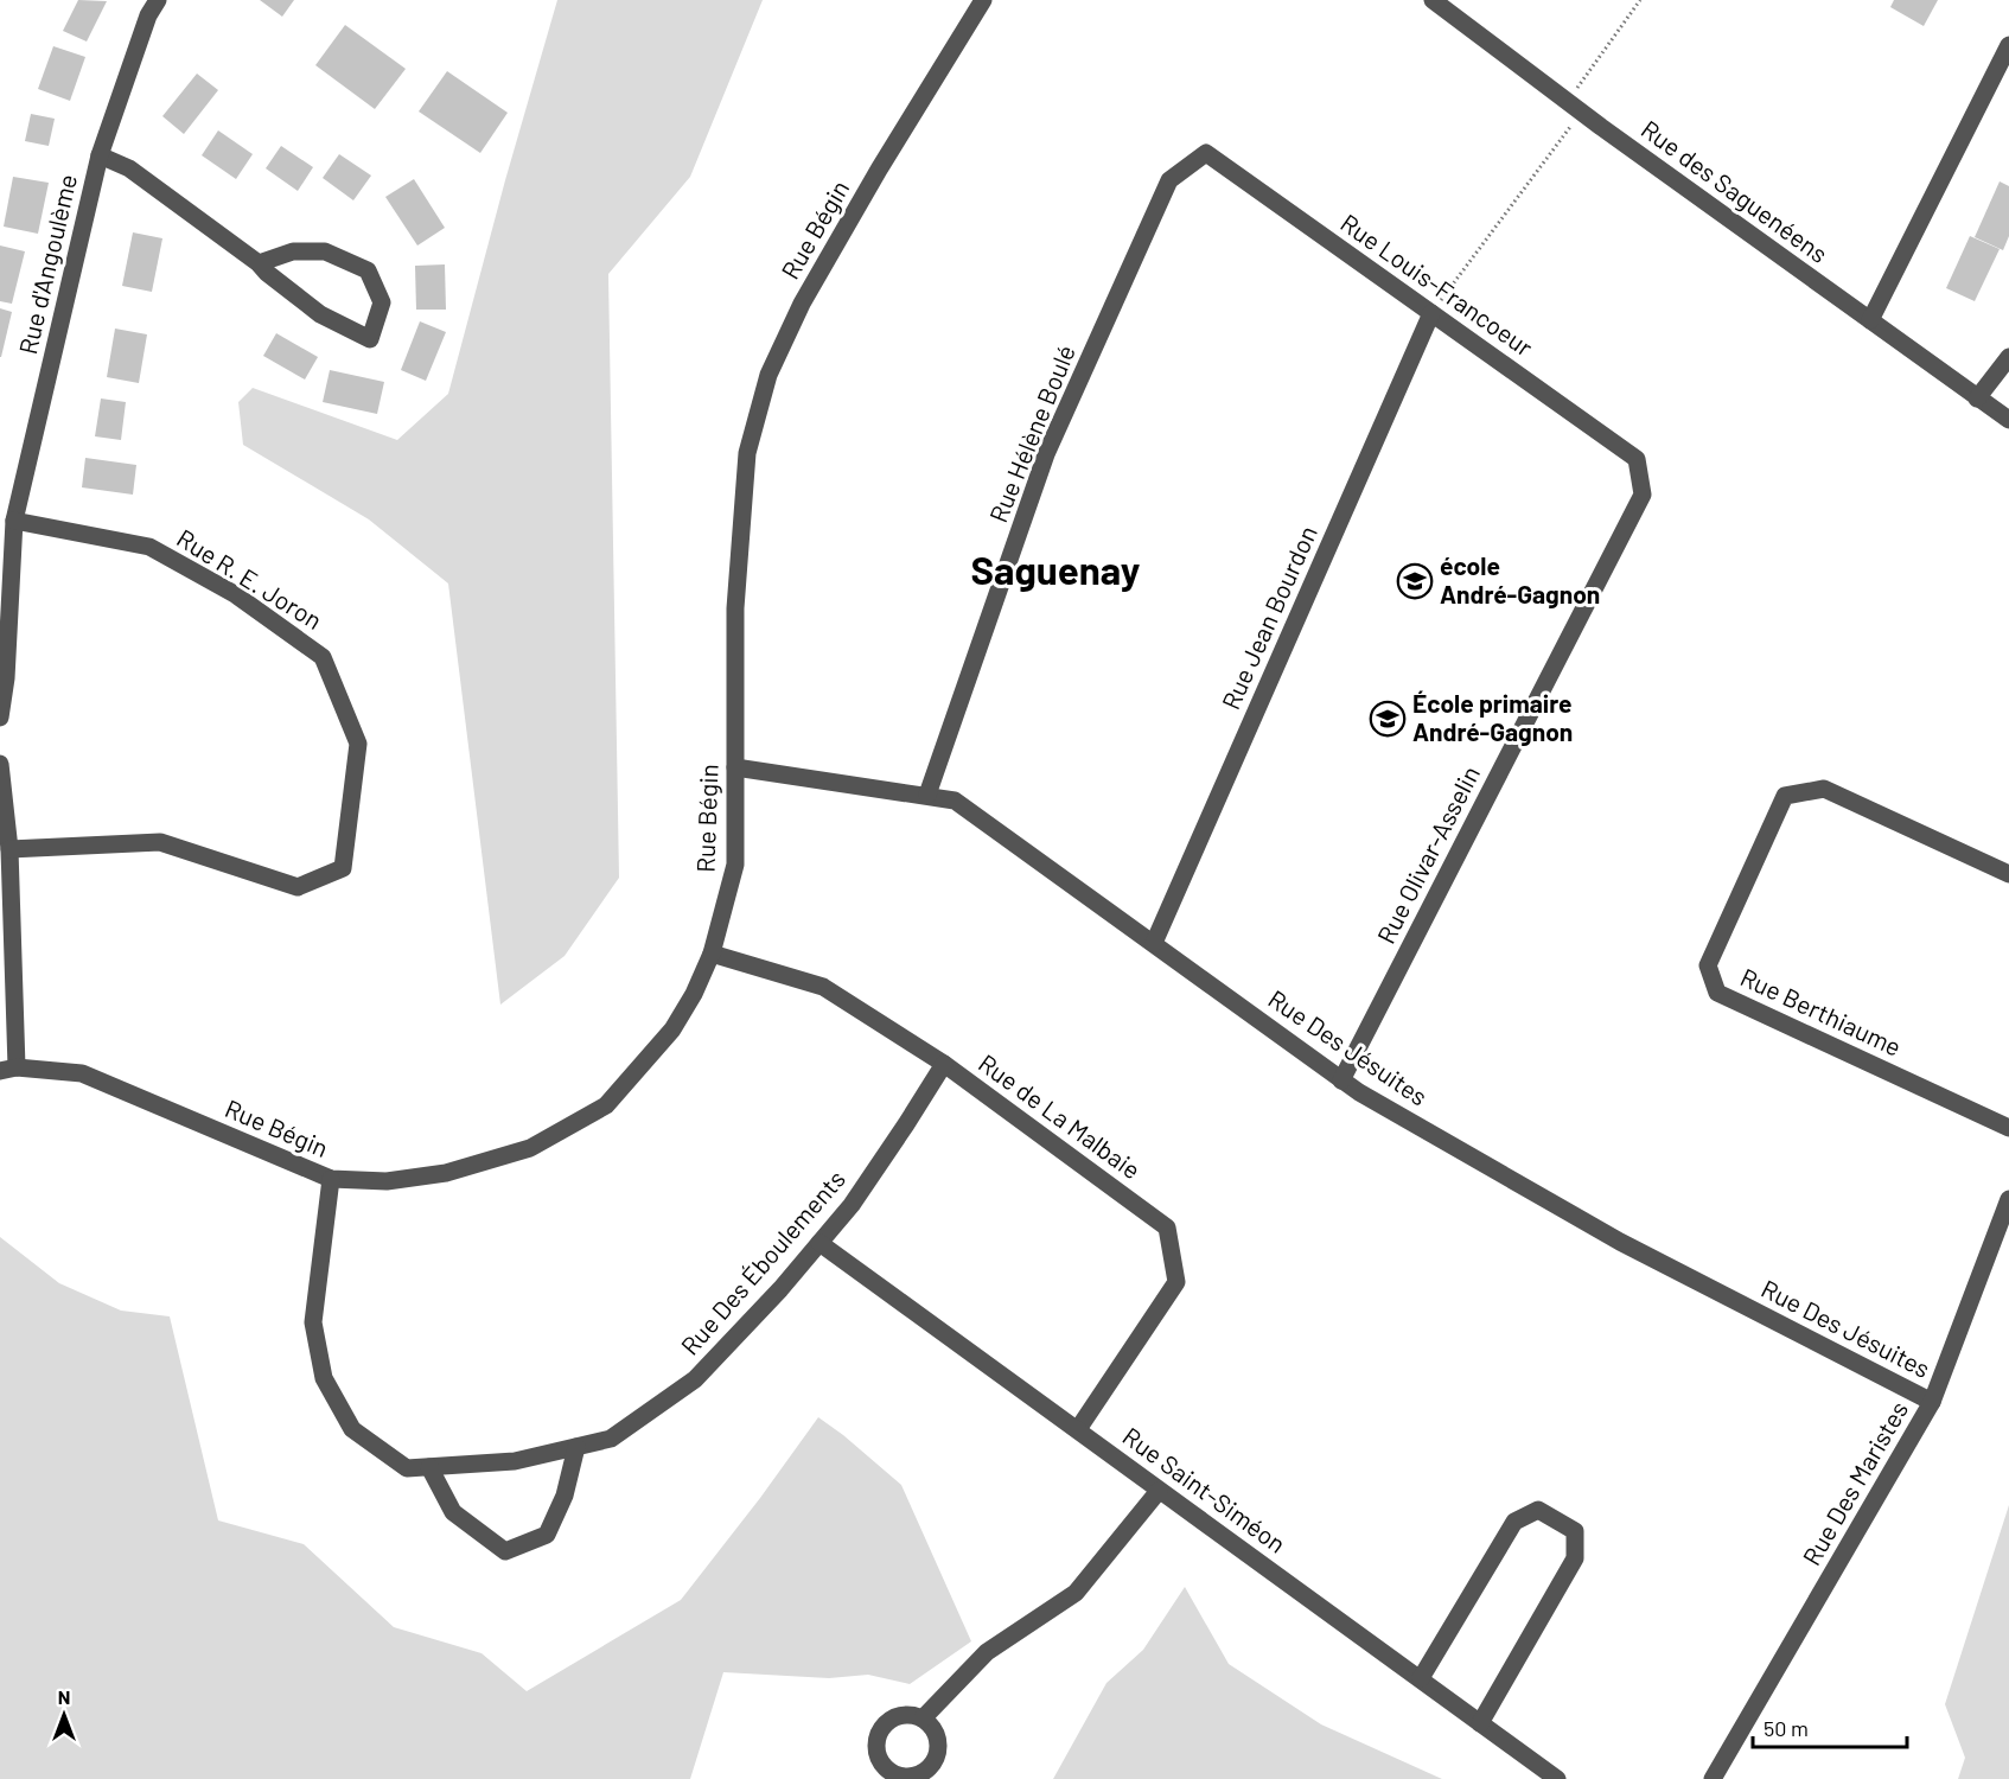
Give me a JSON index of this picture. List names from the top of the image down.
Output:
{
  "streets": {
    "street": [
      "Rue des Saguenéens",
      "Rue Bégin",
      "Rue d'Angoulème",
      "Rue Louis-Francoeur",
      "Rue Hélène Boulé",
      "Rue R. E. Joron",
      "Rue Jean Bourdon",
      "Rue Olivar-Asselin",
      "Rue Berthiaume",
      "Rue Des Jésuites",
      "Rue de La Malbaie",
      "Rue Des Éboulements",
      "Rue Des Maristes",
      "Rue Saint-Siméon"
    ]
  },
  "crossings": [
    ["Rue Bégin", "Rue Des Jésuites"],
    ["Rue Bégin", "Rue de La Malbaie"],
    ["Rue Bégin", "Rue Des Éboulements"],
    ["Rue d'Angoulème", "Rue R. E. Joron"],
    ["Rue Louis-Francoeur", "Rue Hélène Boulé"],
    ["Rue Louis-Francoeur", "Rue Jean Bourdon"],
    ["Rue Louis-Francoeur", "Rue Olivar-Asselin"],
    ["Rue Hélène Boulé", "Rue Des Jésuites"],
    ["Rue Jean Bourdon", "Rue Des Jésuites"],
    ["Rue Olivar-Asselin", "Rue Des Jésuites"],
    ["Rue Des Jésuites", "Rue Des Maristes"],
    ["Rue de La Malbaie", "Rue Des Éboulements"],
    ["Rue de La Malbaie", "Rue Saint-Siméon"],
    ["Rue Des Éboulements", "Rue Saint-Siméon"]
  ],
  "districts": ["Saguenay"],
  "places": {
    "school or university": ["école André-Gagnon", "École primaire André-Gagnon"]
  },
  "scale_bar": "50 m",
  "north": "top"
}
